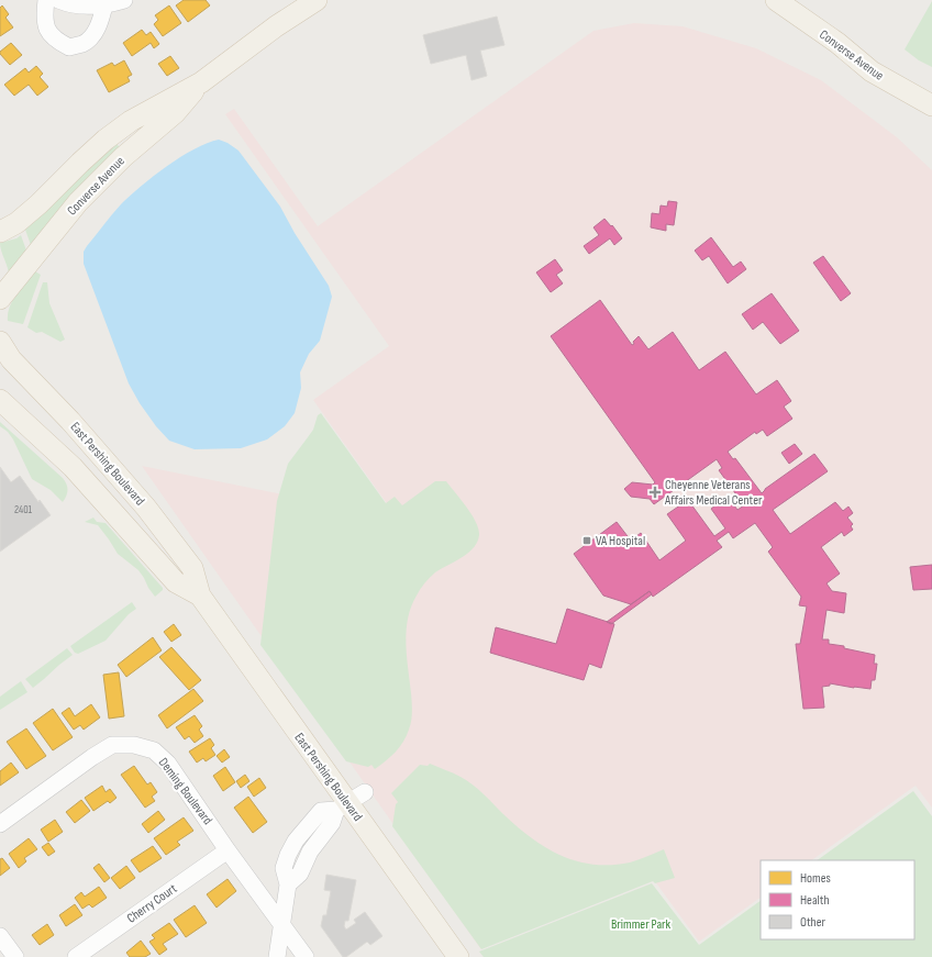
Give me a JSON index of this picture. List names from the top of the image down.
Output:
{
  "streets": {
    "main road": ["Converse Avenue", "East Pershing Boulevard"],
    "street": ["Deming Boulevard", "Cherry Court"]
  },
  "crossings": [
    ["Deming Boulevard", "Cherry Court"]
  ],
  "parks": ["Brimmer Park"],
  "places": {
    "health": ["Cheyenne Veterans Affairs Medical Center"],
    "transit": ["VA Hospital"]
  },
  "house_numbers": ["2401"],
  "legend": ["Homes", "Health", "Other"]
}
